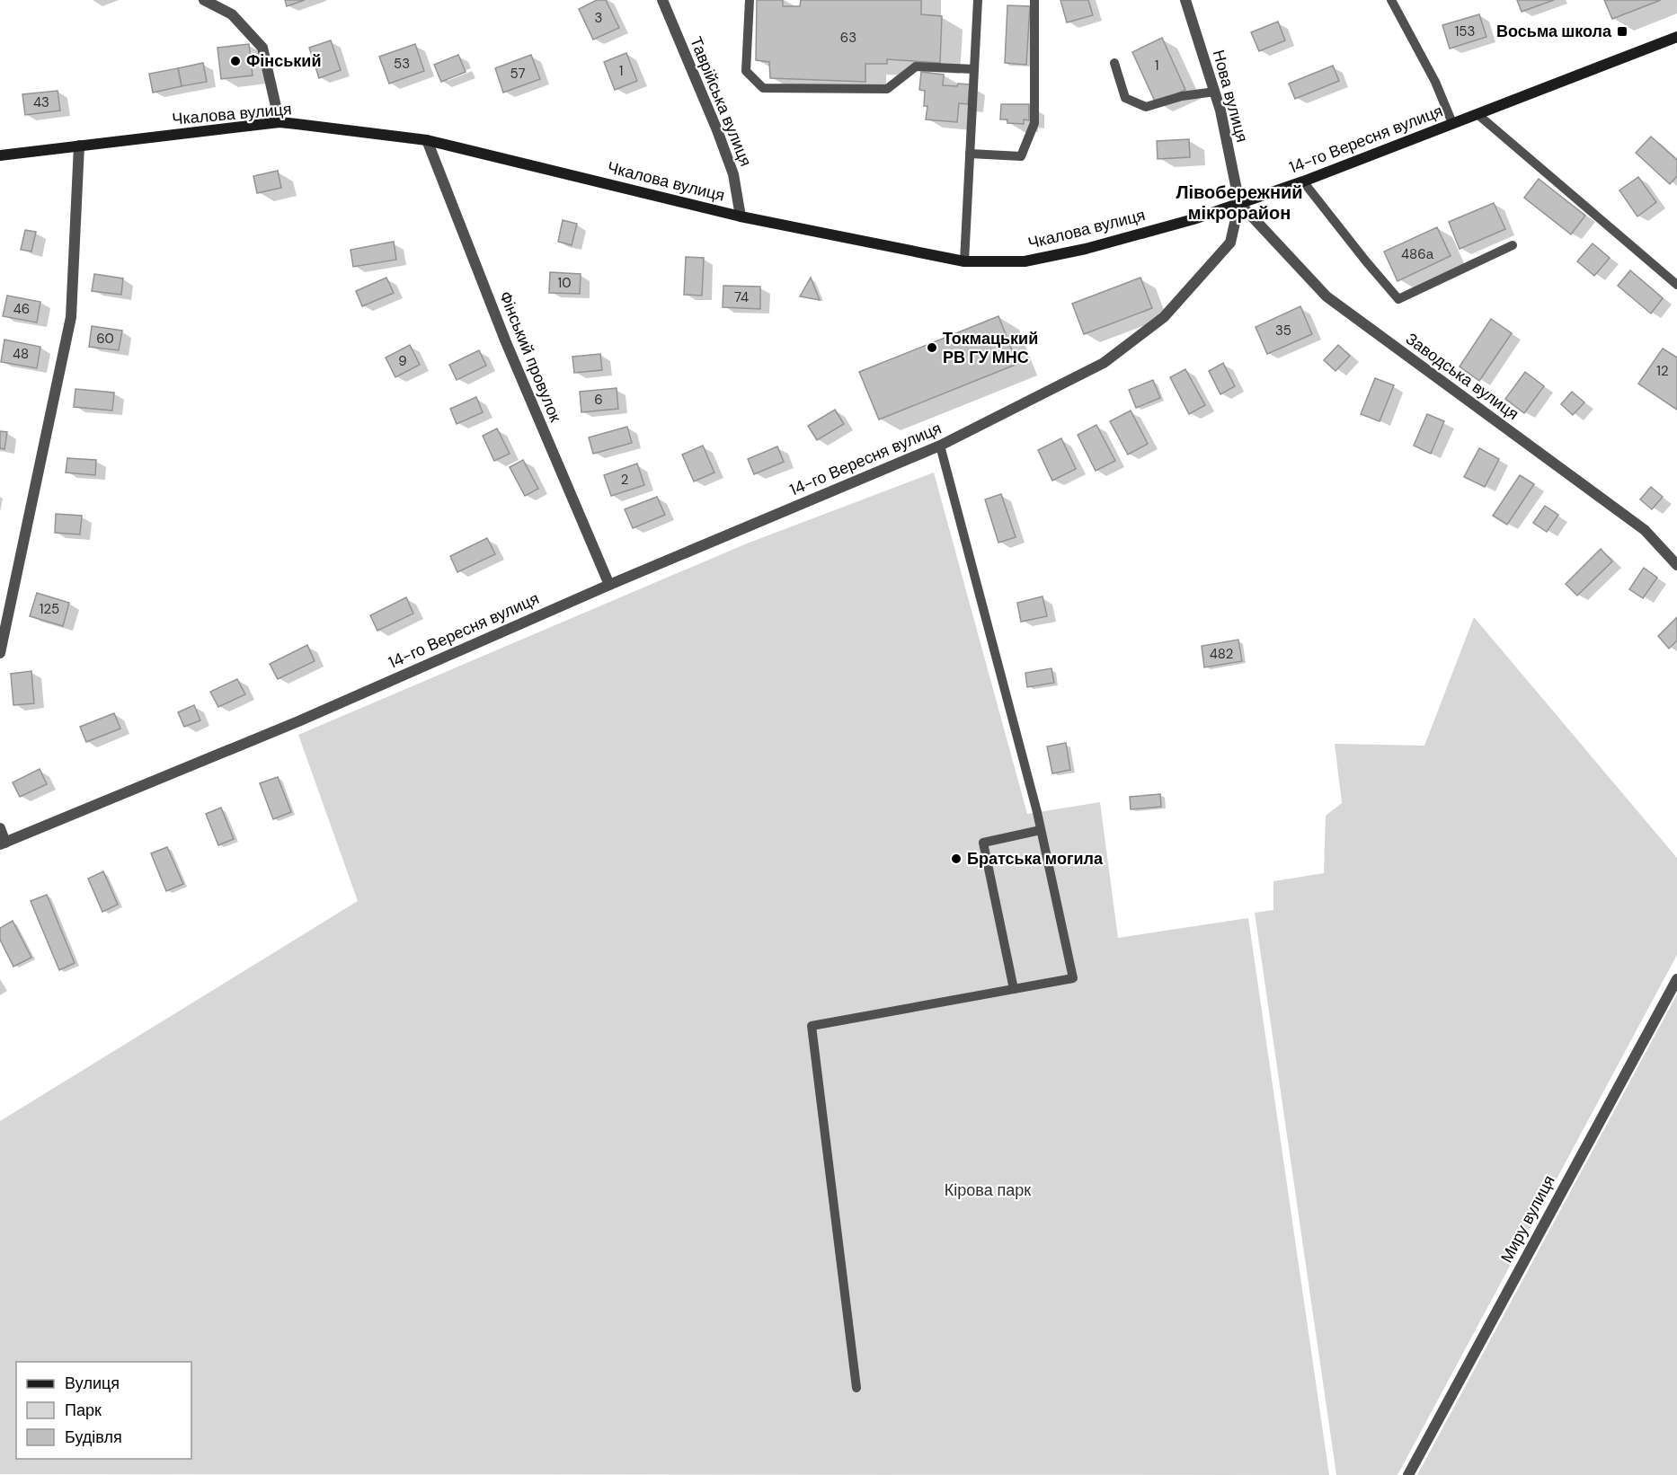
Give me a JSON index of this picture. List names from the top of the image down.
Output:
{
  "streets": {
    "main road": ["Чкалова вулиця", "14-го Вересня вулиця"],
    "street": [
      "Нова вулиця",
      "Таврійська вулиця",
      "Фінський провулок",
      "Заводська вулиця",
      "Миру вулиця"
    ]
  },
  "crossings": [
    ["Нова вулиця", "Чкалова вулиця"],
    ["Нова вулиця", "14-го Вересня вулиця"],
    ["Нова вулиця", "Заводська вулиця"],
    ["Таврійська вулиця", "Чкалова вулиця"],
    ["Чкалова вулиця", "14-го Вересня вулиця"],
    ["Чкалова вулиця", "Фінський провулок"],
    ["Чкалова вулиця", "Заводська вулиця"],
    ["14-го Вересня вулиця", "Фінський провулок"],
    ["14-го Вересня вулиця", "Заводська вулиця"]
  ],
  "districts": ["Лівобережний мікрорайон"],
  "parks": ["Кірова парк"],
  "places": {
    "transit": ["Восьма школа"],
    "other": ["Фінський", "Токмацький РВ ГУ МНС", "Братська могила"]
  },
  "house_numbers": [
    "3",
    "153",
    "63",
    "53",
    "1",
    "1",
    "57",
    "43",
    "486а",
    "10",
    "74",
    "46",
    "35",
    "60",
    "48",
    "9",
    "12",
    "6",
    "2",
    "125",
    "482"
  ],
  "legend": ["Вулиця", "Парк", "Будівля"]
}
